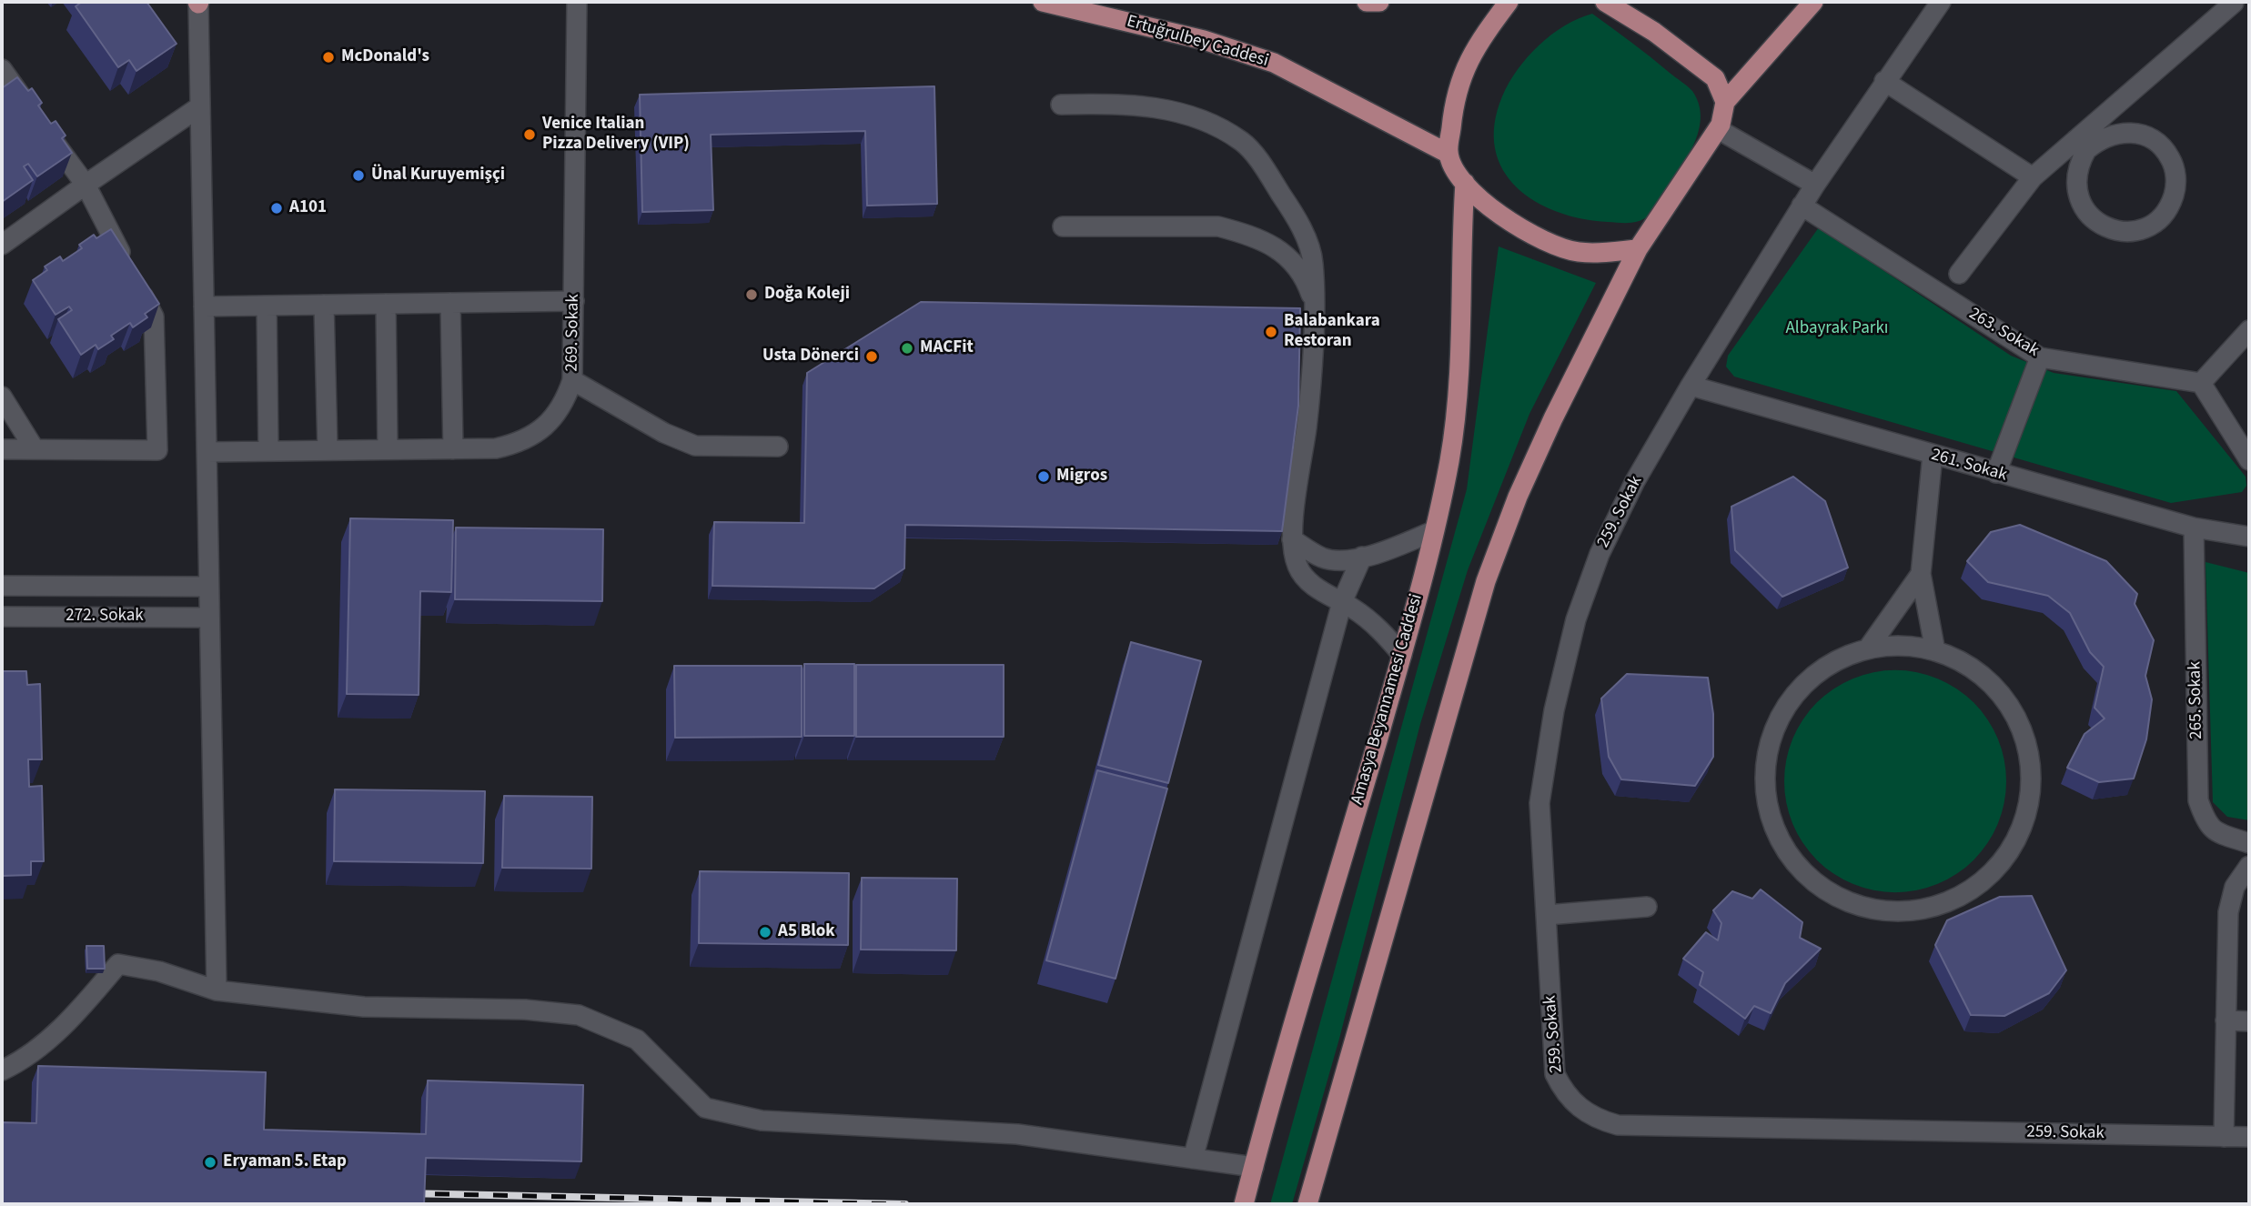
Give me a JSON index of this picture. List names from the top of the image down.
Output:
{
  "streets": {
    "main road": ["Ertuğrulbey Caddesi", "Amasya Beyannamesi Caddesi"],
    "street": [
      "269. Sokak",
      "263. Sokak",
      "261. Sokak",
      "259. Sokak",
      "272. Sokak",
      "265. Sokak"
    ]
  },
  "crossings": [
    ["263. Sokak", "259. Sokak"],
    ["261. Sokak", "259. Sokak"],
    ["261. Sokak", "265. Sokak"]
  ],
  "parks": ["Albayrak Parkı"],
  "places": [
    "McDonald's",
    "Venice Italian Pizza Delivery (VIP)",
    "Ünal Kuruyemişçi",
    "A101",
    "Doğa Koleji",
    "Balabankara Restoran",
    "MACFit",
    "Usta Dönerci",
    "Migros",
    "A5 Blok",
    "Eryaman 5. Etap"
  ]
}
